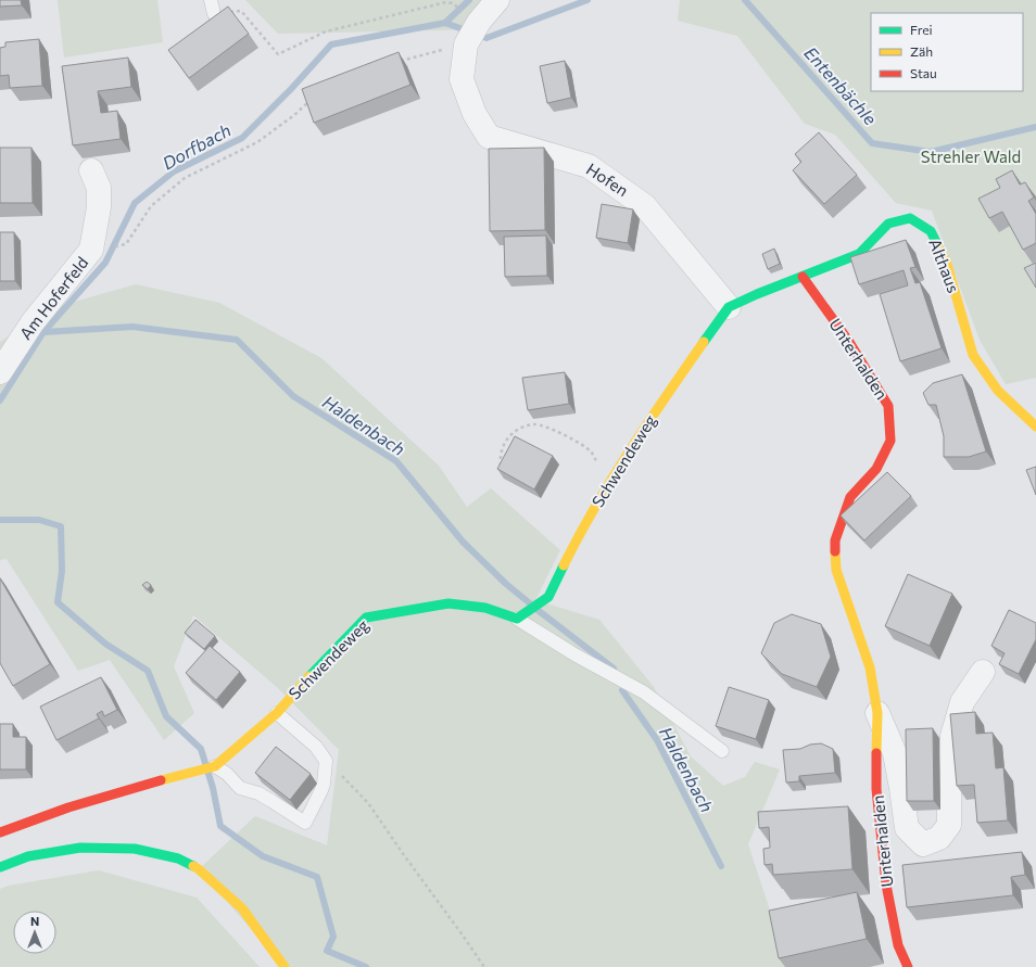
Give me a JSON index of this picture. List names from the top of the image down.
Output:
{
  "streets": {
    "street": [
      "Hofen",
      "Althaus",
      "Am Hoferfeld",
      "Unterhalden",
      "Schwendeweg"
    ]
  },
  "crossings": [
    ["Hofen", "Althaus"],
    ["Hofen", "Schwendeweg"],
    ["Althaus", "Unterhalden"],
    ["Althaus", "Schwendeweg"]
  ],
  "water": ["Entenbächle", "Dorfbach", "Haldenbach"],
  "parks": ["Strehler Wald"],
  "legend": ["Frei", "Zäh", "Stau"],
  "north": "top"
}
